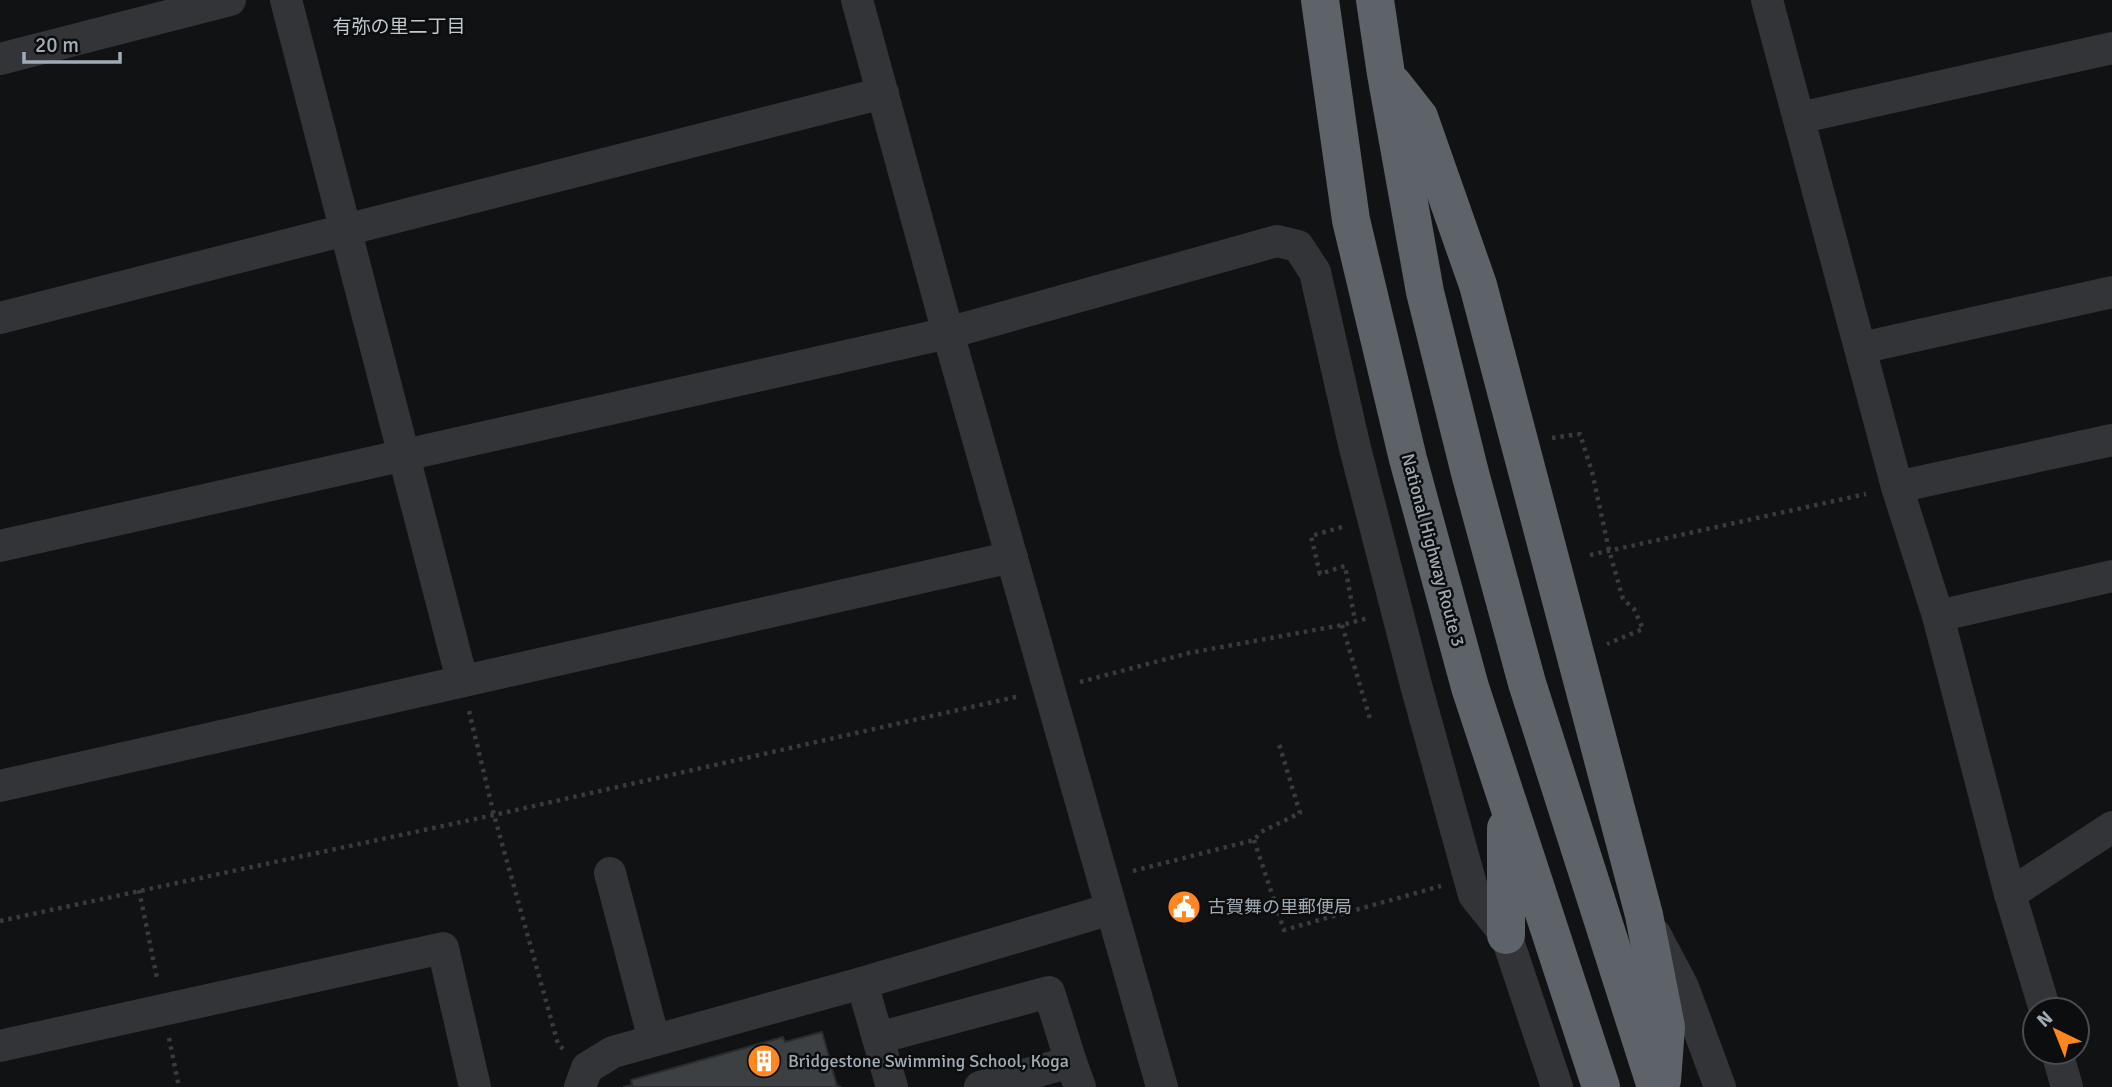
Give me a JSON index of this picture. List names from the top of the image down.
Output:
{
  "streets": {
    "highway": ["National Highway Route 3"]
  },
  "districts": ["有弥の里二丁目"],
  "places": {
    "public building": ["古賀舞の里郵便局"],
    "building": ["Bridgestone Swimming School, Koga"]
  },
  "scale_bar": "20 m",
  "north": "top left"
}
